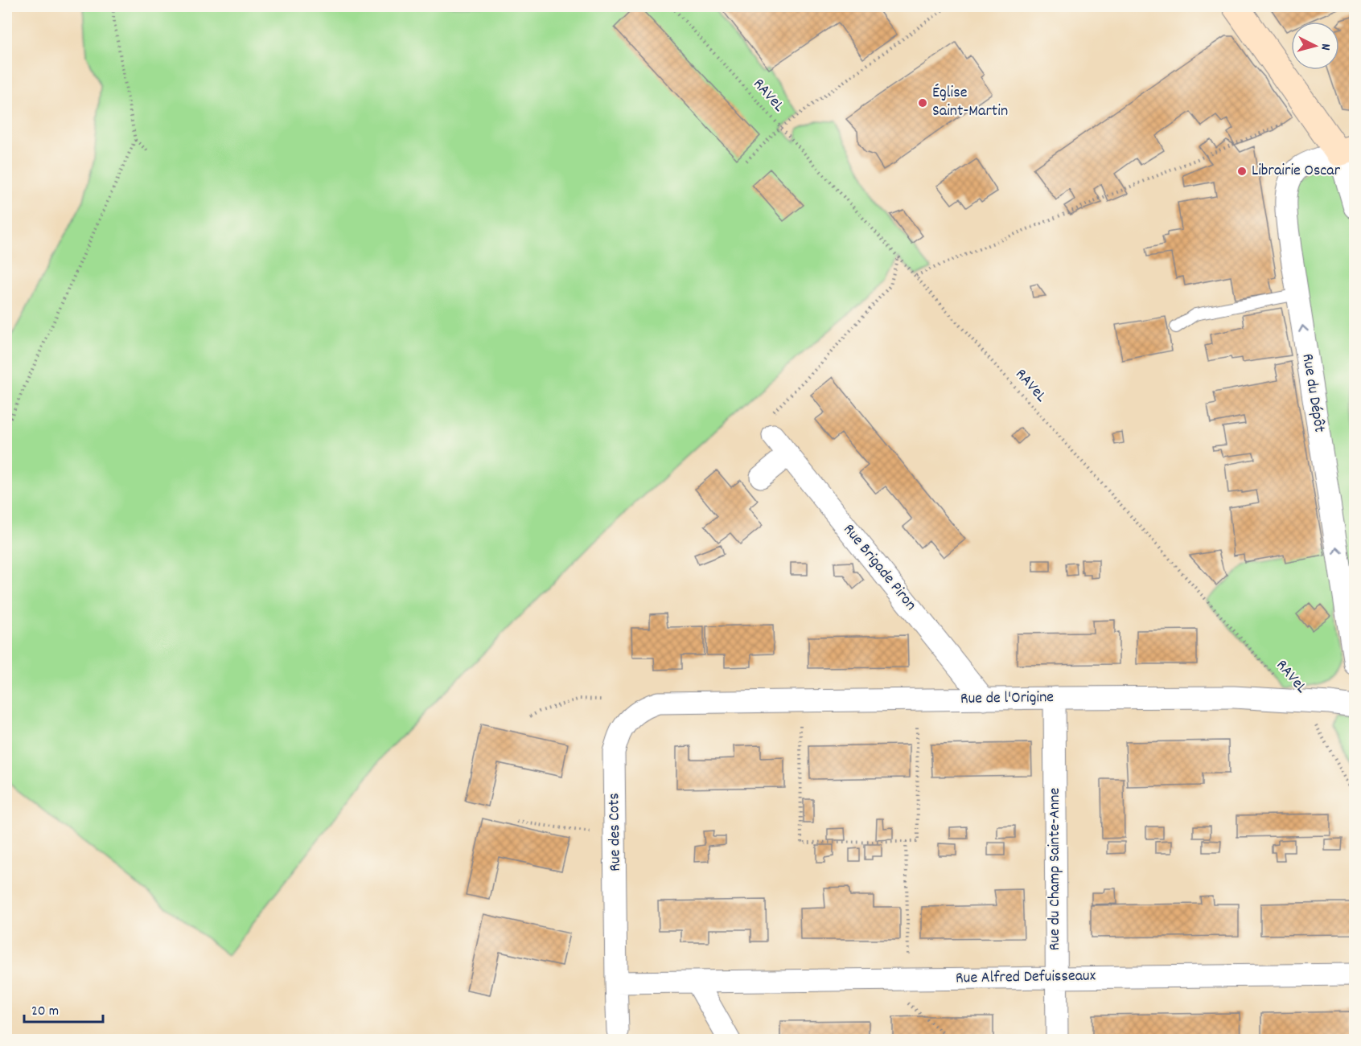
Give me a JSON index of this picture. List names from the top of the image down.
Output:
{
  "streets": {
    "street": [
      "Rue du Dépôt",
      "Rue Brigade Piron",
      "Rue de l'Origine",
      "Rue des Cots",
      "Rue du Champ Sainte-Anne",
      "Rue Alfred Defuisseaux"
    ],
    "path": ["RAVeL"]
  },
  "crossings": [
    ["RAVeL", "Rue de l'Origine"],
    ["Rue Brigade Piron", "Rue de l'Origine"],
    ["Rue de l'Origine", "Rue des Cots"],
    ["Rue de l'Origine", "Rue du Champ Sainte-Anne"],
    ["Rue du Champ Sainte-Anne", "Rue Alfred Defuisseaux"]
  ],
  "one_way": ["Rue du Dépôt"],
  "places": ["Église Saint-Martin", "Librairie Oscar"],
  "scale_bar": "20 m",
  "north": "right"
}
